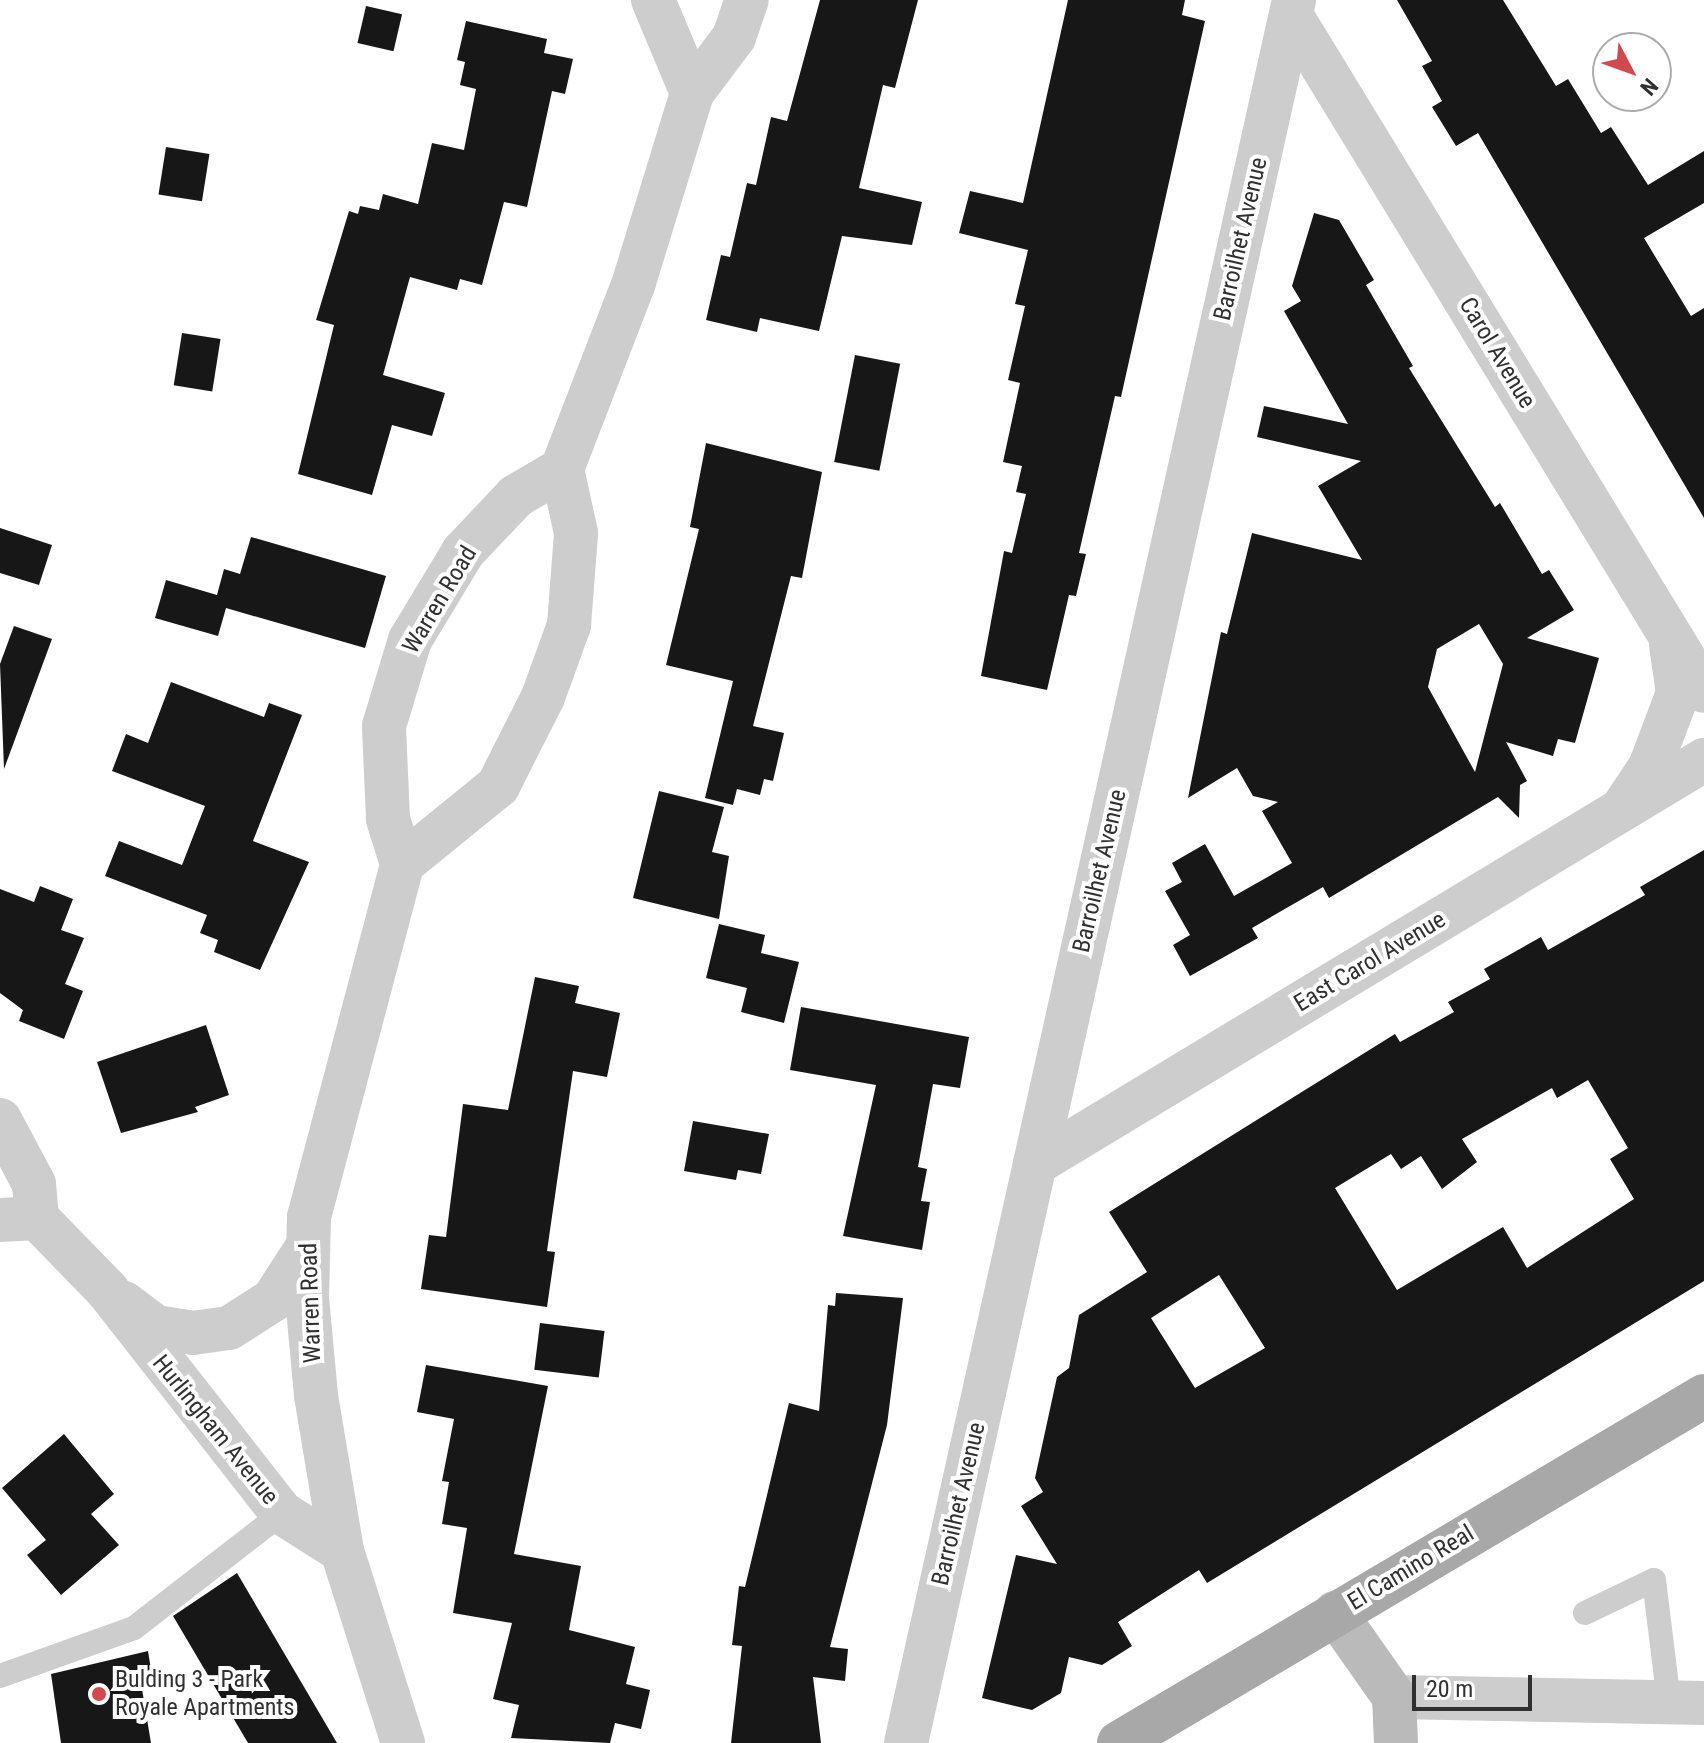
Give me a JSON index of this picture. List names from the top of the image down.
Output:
{
  "streets": {
    "main road": ["El Camino Real"],
    "street": [
      "Barroilhet Avenue",
      "Carol Avenue",
      "Warren Road",
      "East Carol Avenue",
      "Hurlingham Avenue"
    ]
  },
  "crossings": [
    ["Barroilhet Avenue", "Carol Avenue"],
    ["Barroilhet Avenue", "East Carol Avenue"],
    ["Warren Road", "Hurlingham Avenue"]
  ],
  "places": ["Bulding 3 - Park Royale Apartments"],
  "scale_bar": "20 m",
  "north": "bottom right"
}
